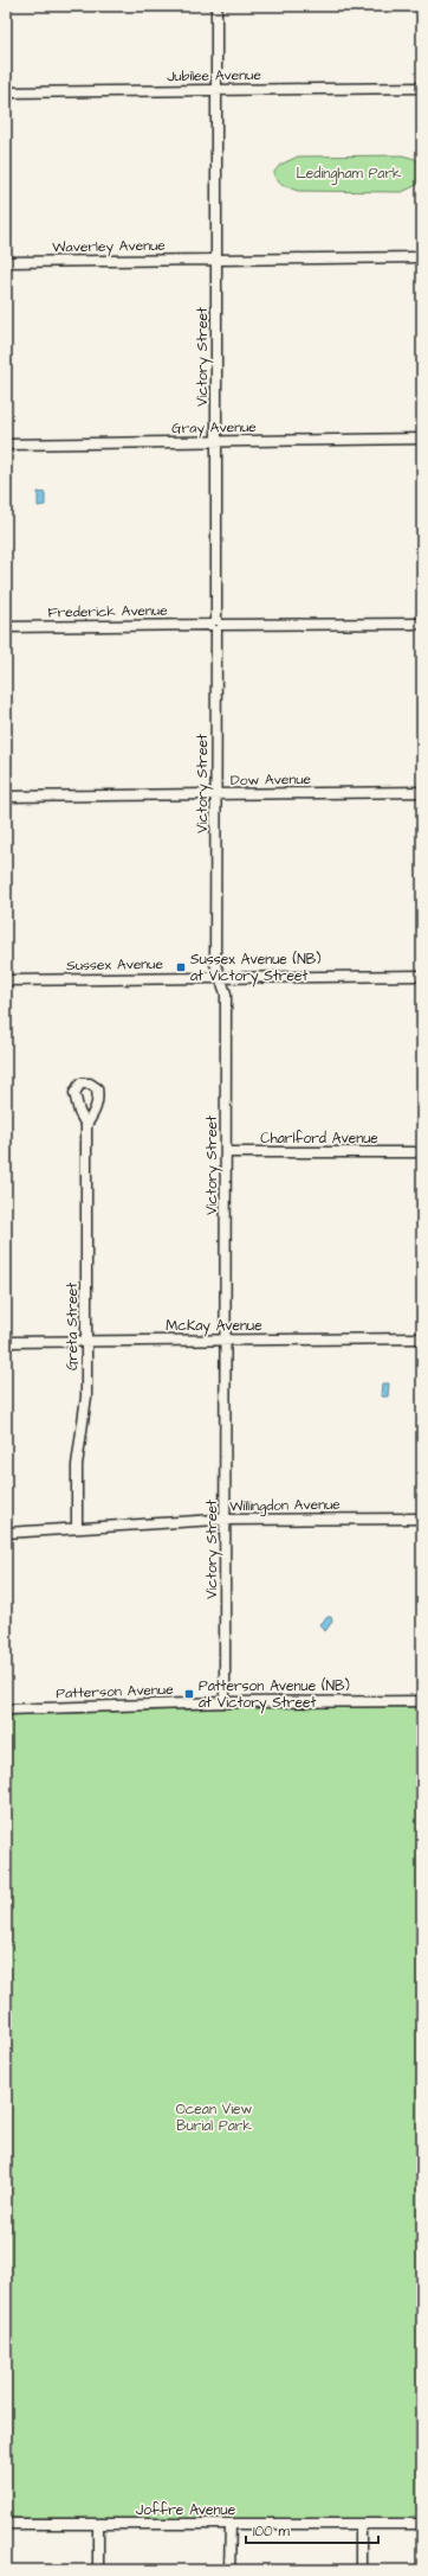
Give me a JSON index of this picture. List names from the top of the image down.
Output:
{
  "streets": {
    "street": [
      "Jubilee Avenue",
      "Waverley Avenue",
      "Victory Street",
      "Gray Avenue",
      "Frederick Avenue",
      "Dow Avenue",
      "Sussex Avenue",
      "Charlford Avenue",
      "McKay Avenue",
      "Greta Street",
      "Willingdon Avenue",
      "Patterson Avenue",
      "Joffre Avenue"
    ]
  },
  "crossings": [
    ["Jubilee Avenue", "Victory Street"],
    ["Waverley Avenue", "Victory Street"],
    ["Victory Street", "Gray Avenue"],
    ["Victory Street", "Frederick Avenue"],
    ["Victory Street", "Dow Avenue"],
    ["Victory Street", "Sussex Avenue"],
    ["Victory Street", "Charlford Avenue"],
    ["Victory Street", "McKay Avenue"],
    ["Victory Street", "Willingdon Avenue"],
    ["Victory Street", "Patterson Avenue"],
    ["McKay Avenue", "Greta Street"],
    ["Greta Street", "Willingdon Avenue"]
  ],
  "parks": ["Ledingham Park", "Ocean View Burial Park"],
  "places": {
    "transit": ["Sussex Avenue (NB) at Victory Street", "Patterson Avenue (NB) at Victory Street"]
  },
  "scale_bar": "100 m"
}
